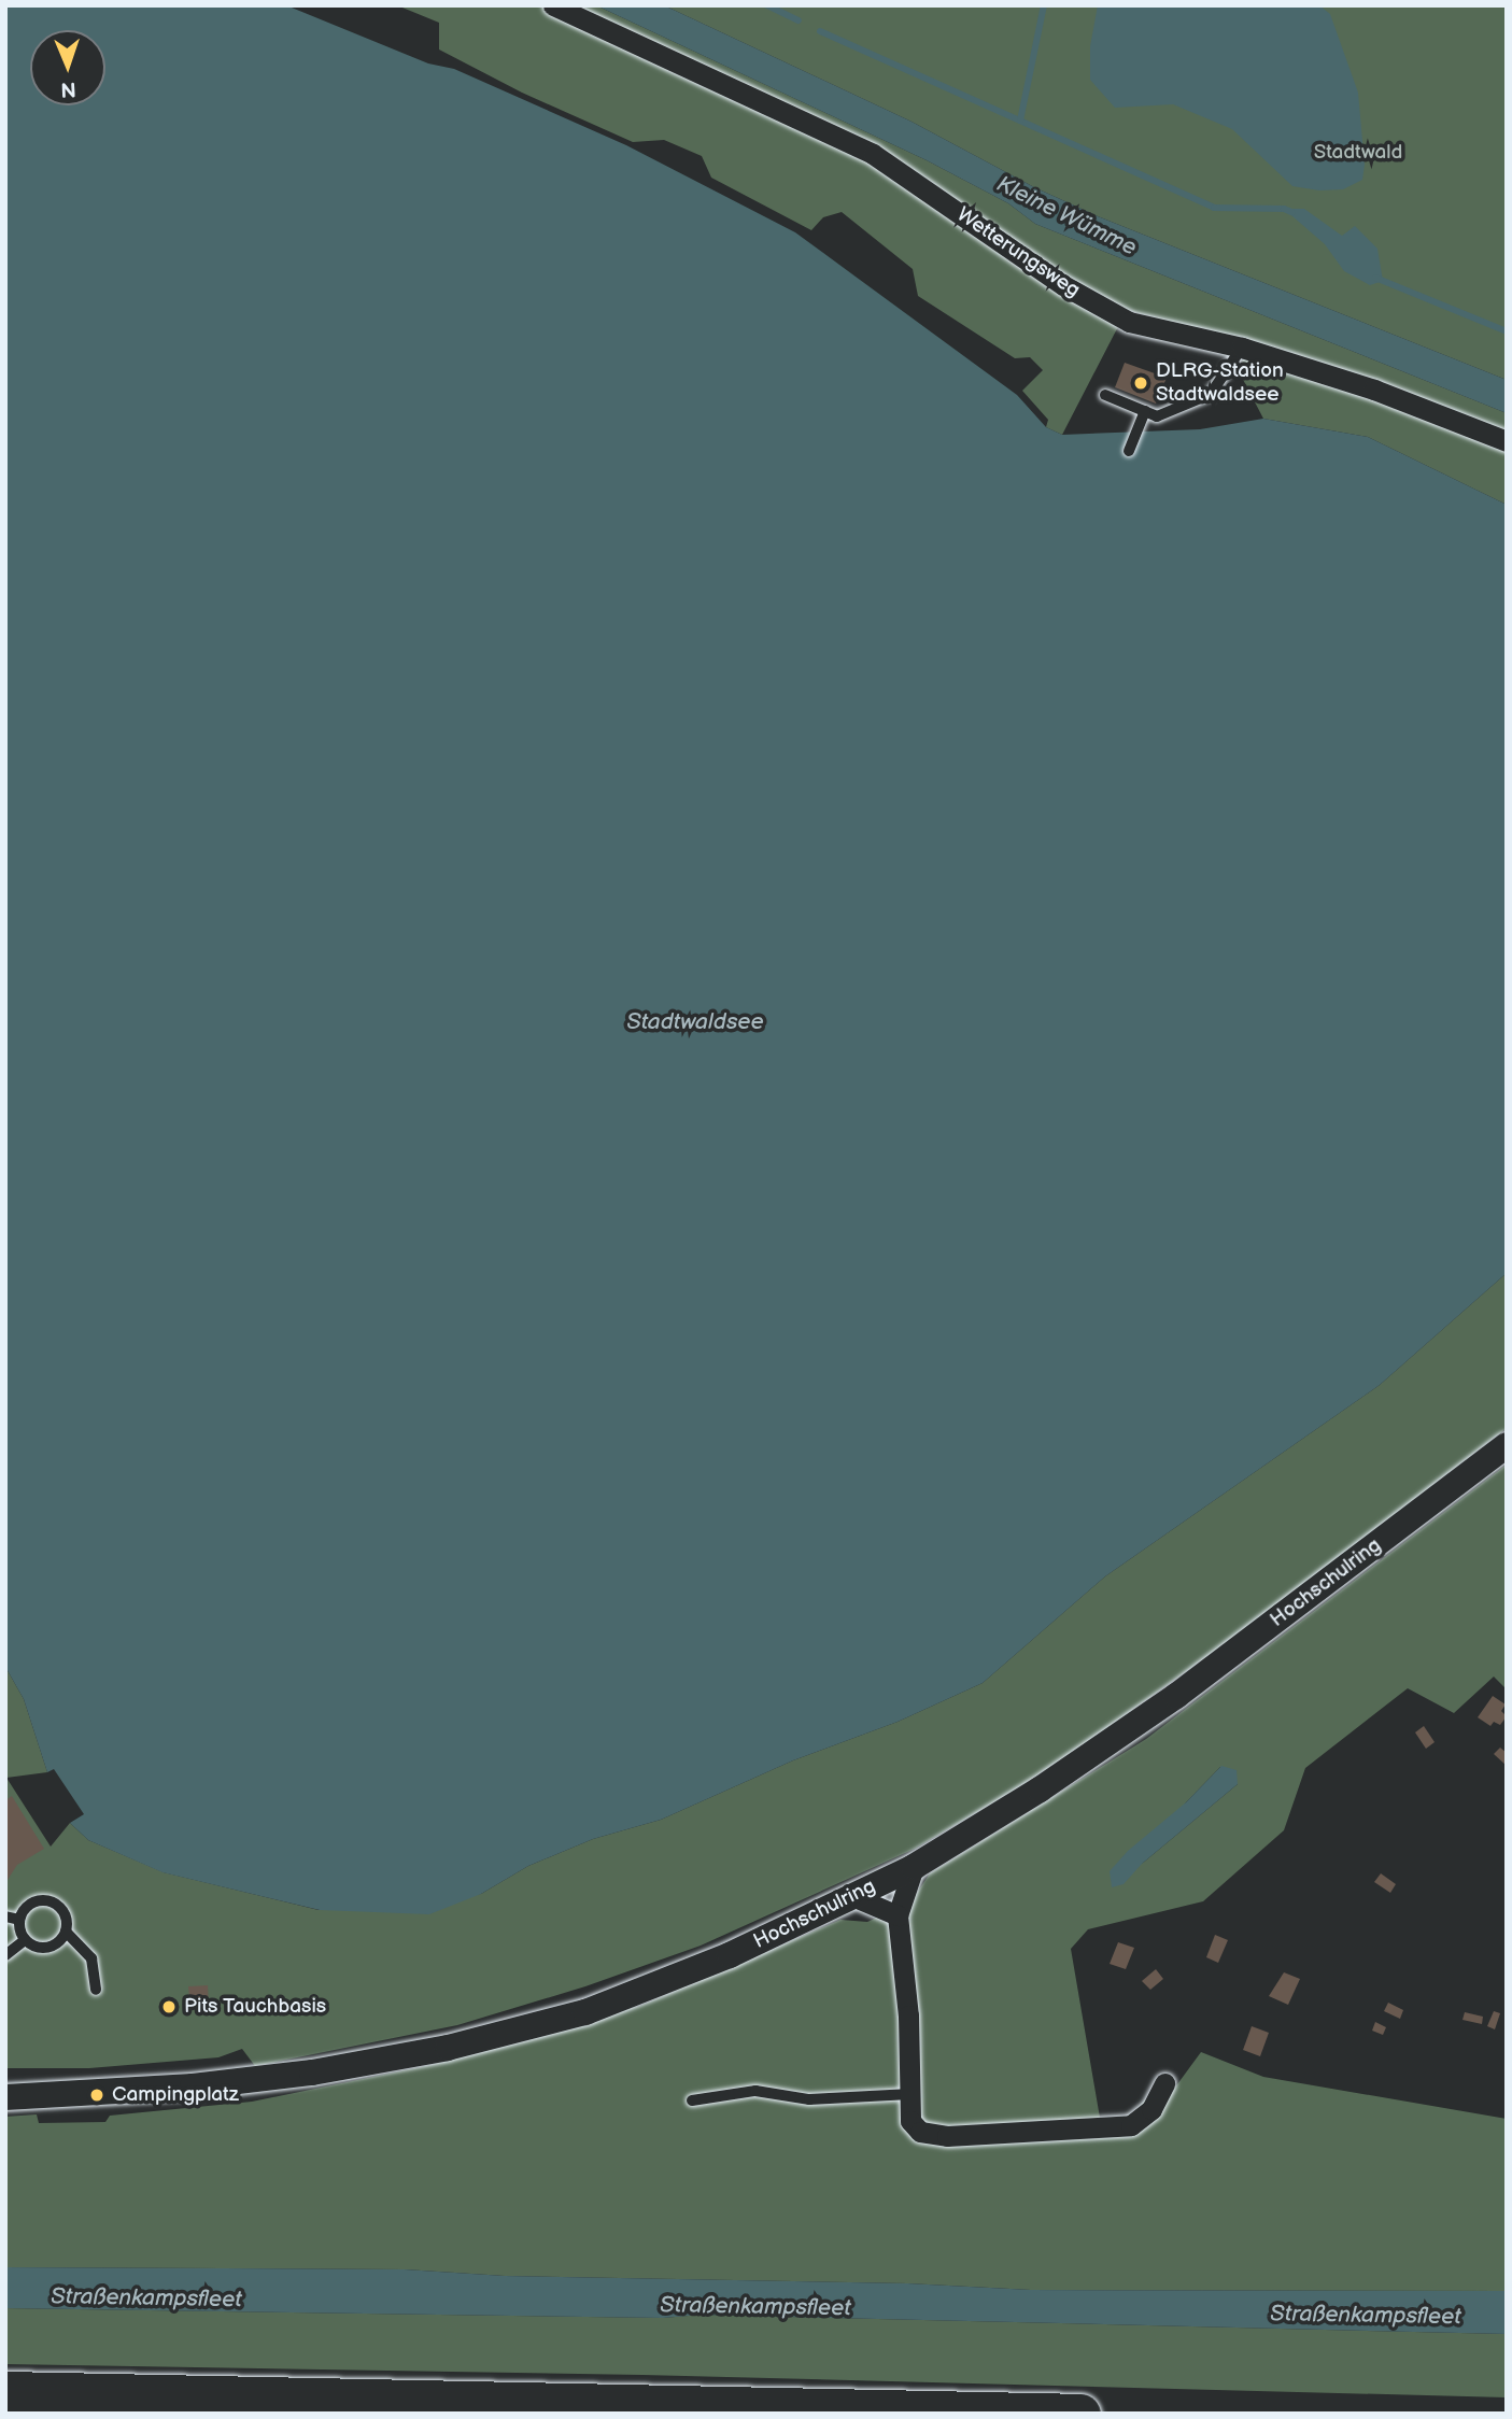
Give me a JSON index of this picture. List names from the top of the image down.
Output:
{
  "streets": {
    "street": ["Wetterungsweg", "Hochschulring"]
  },
  "water": ["Kleine Wümme", "Stadtwaldsee", "Straßenkampsfleet"],
  "parks": ["Stadtwald"],
  "places": ["DLRG-Station Stadtwaldsee", "Pits Tauchbasis", "Campingplatz"],
  "north": "bottom"
}
